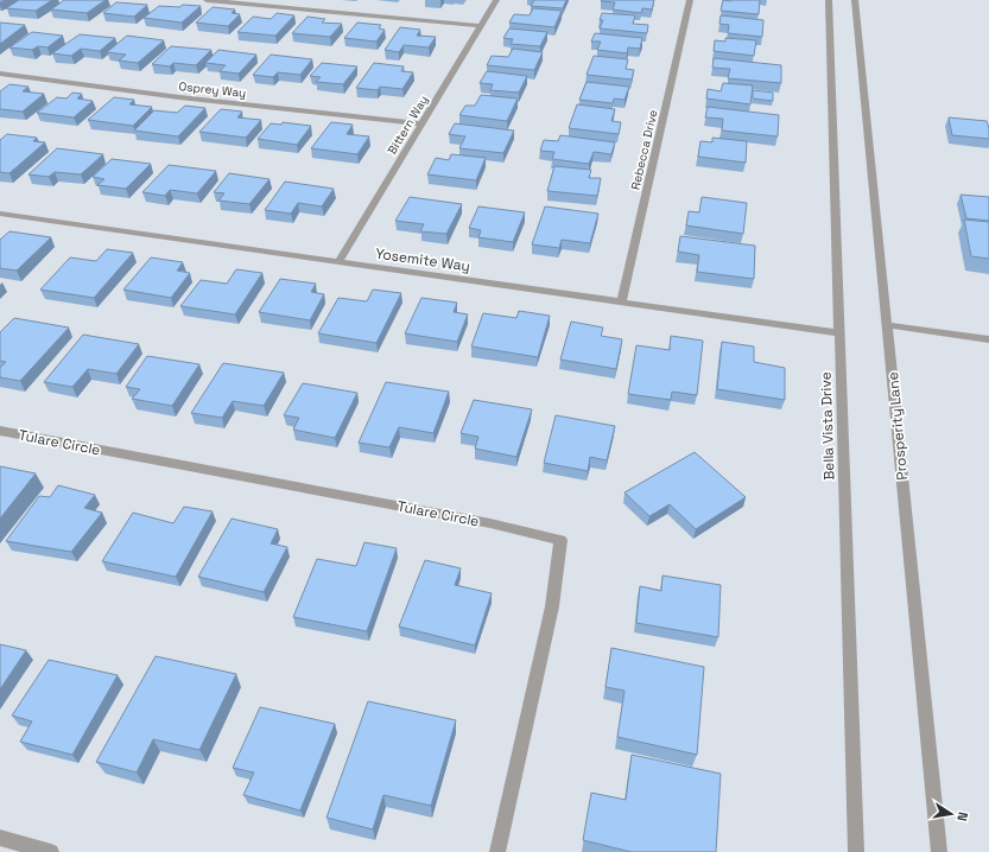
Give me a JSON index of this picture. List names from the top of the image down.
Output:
{
  "streets": {
    "street": [
      "Osprey Way",
      "Bittern Way",
      "Rebecca Drive",
      "Yosemite Way",
      "Bella Vista Drive",
      "Prosperity Lane",
      "Tulare Circle"
    ]
  },
  "crossings": [
    ["Osprey Way", "Bittern Way"],
    ["Bittern Way", "Yosemite Way"],
    ["Rebecca Drive", "Yosemite Way"],
    ["Yosemite Way", "Bella Vista Drive"]
  ],
  "north": "right"
}
